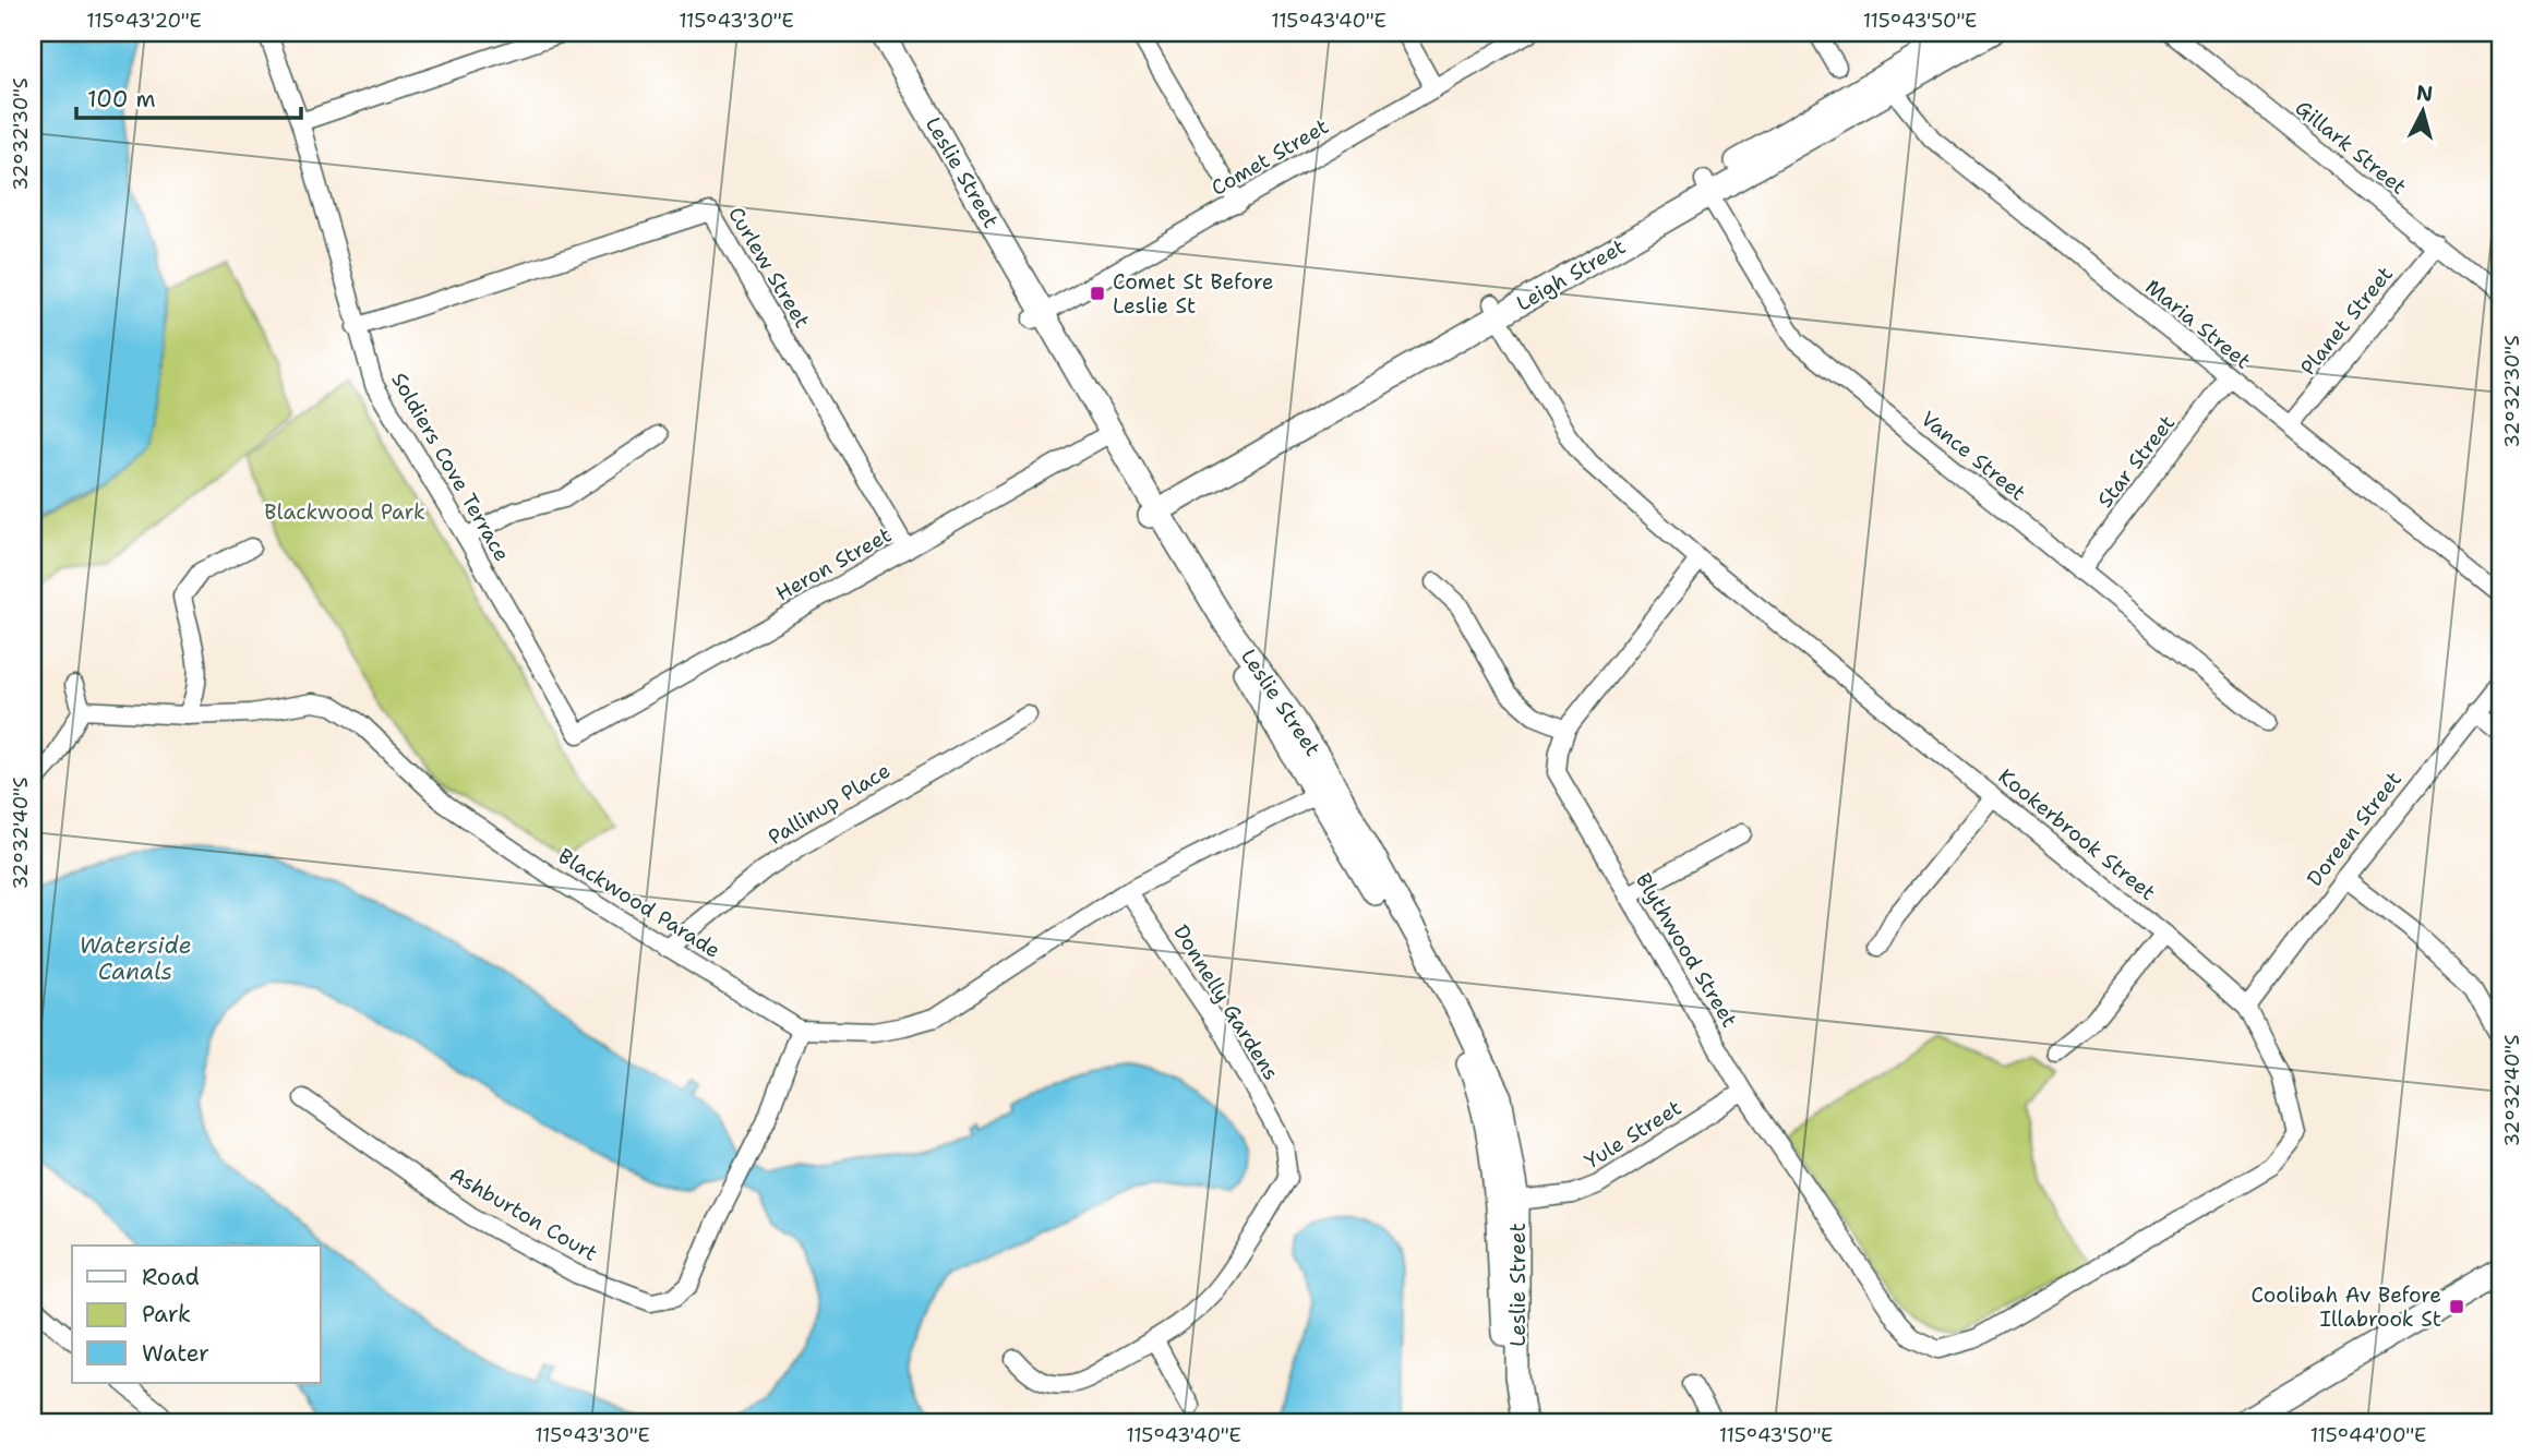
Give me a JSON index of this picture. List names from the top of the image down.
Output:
{
  "streets": {
    "street": [
      "Gillark Street",
      "Comet Street",
      "Leslie Street",
      "Curlew Street",
      "Leigh Street",
      "Planet Street",
      "Maria Street",
      "Vance Street",
      "Star Street",
      "Soldiers Cove Terrace",
      "Heron Street",
      "Pallinup Place",
      "Doreen Street",
      "Kookerbrook Street",
      "Blackwood Parade",
      "Blythwood Street",
      "Donnelly Gardens",
      "Yule Street",
      "Ashburton Court"
    ]
  },
  "crossings": [
    ["Gillark Street", "Planet Street"],
    ["Comet Street", "Leslie Street"],
    ["Leslie Street", "Leigh Street"],
    ["Leslie Street", "Heron Street"],
    ["Leslie Street", "Blackwood Parade"],
    ["Leslie Street", "Yule Street"],
    ["Curlew Street", "Soldiers Cove Terrace"],
    ["Curlew Street", "Heron Street"],
    ["Leigh Street", "Maria Street"],
    ["Leigh Street", "Vance Street"],
    ["Leigh Street", "Kookerbrook Street"],
    ["Planet Street", "Maria Street"],
    ["Maria Street", "Star Street"],
    ["Vance Street", "Star Street"],
    ["Soldiers Cove Terrace", "Heron Street"],
    ["Pallinup Place", "Blackwood Parade"],
    ["Doreen Street", "Kookerbrook Street"],
    ["Kookerbrook Street", "Blythwood Street"],
    ["Blackwood Parade", "Donnelly Gardens"],
    ["Blackwood Parade", "Ashburton Court"],
    ["Blythwood Street", "Yule Street"]
  ],
  "water": ["Waterside Canals"],
  "parks": ["Blackwood Park"],
  "places": {
    "transit": ["Comet St Before Leslie St", "Coolibah Av Before Illabrook St"]
  },
  "legend": ["Road", "Park", "Water"],
  "scale_bar": "100 m",
  "north": "top",
  "coordinates": [
    "115°43'20\"E",
    "115°43'30\"E",
    "115°43'40\"E",
    "115°43'50\"E",
    "32°32'30\"S",
    "32°32'40\"S",
    "115°44'00\"E"
  ]
}
